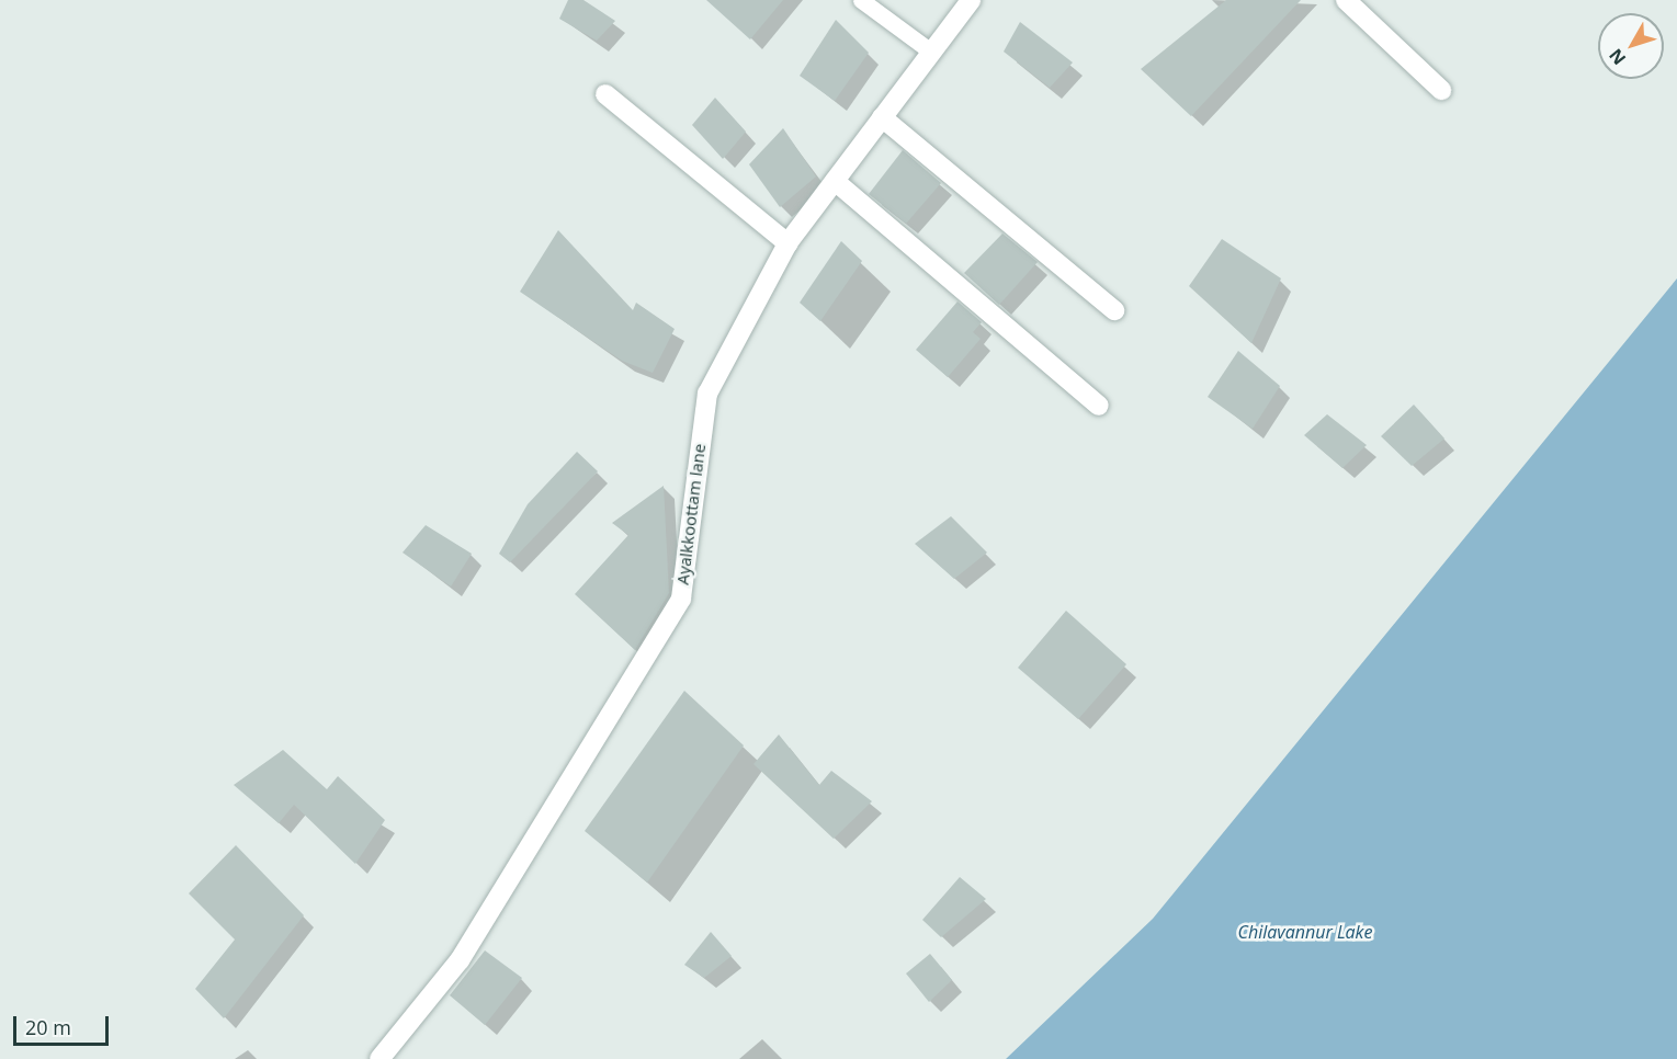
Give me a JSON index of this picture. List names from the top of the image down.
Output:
{
  "streets": {
    "street": ["Ayalkkoottam lane"]
  },
  "water": ["Chilavannur Lake"],
  "scale_bar": "20 m",
  "north": "bottom left"
}
